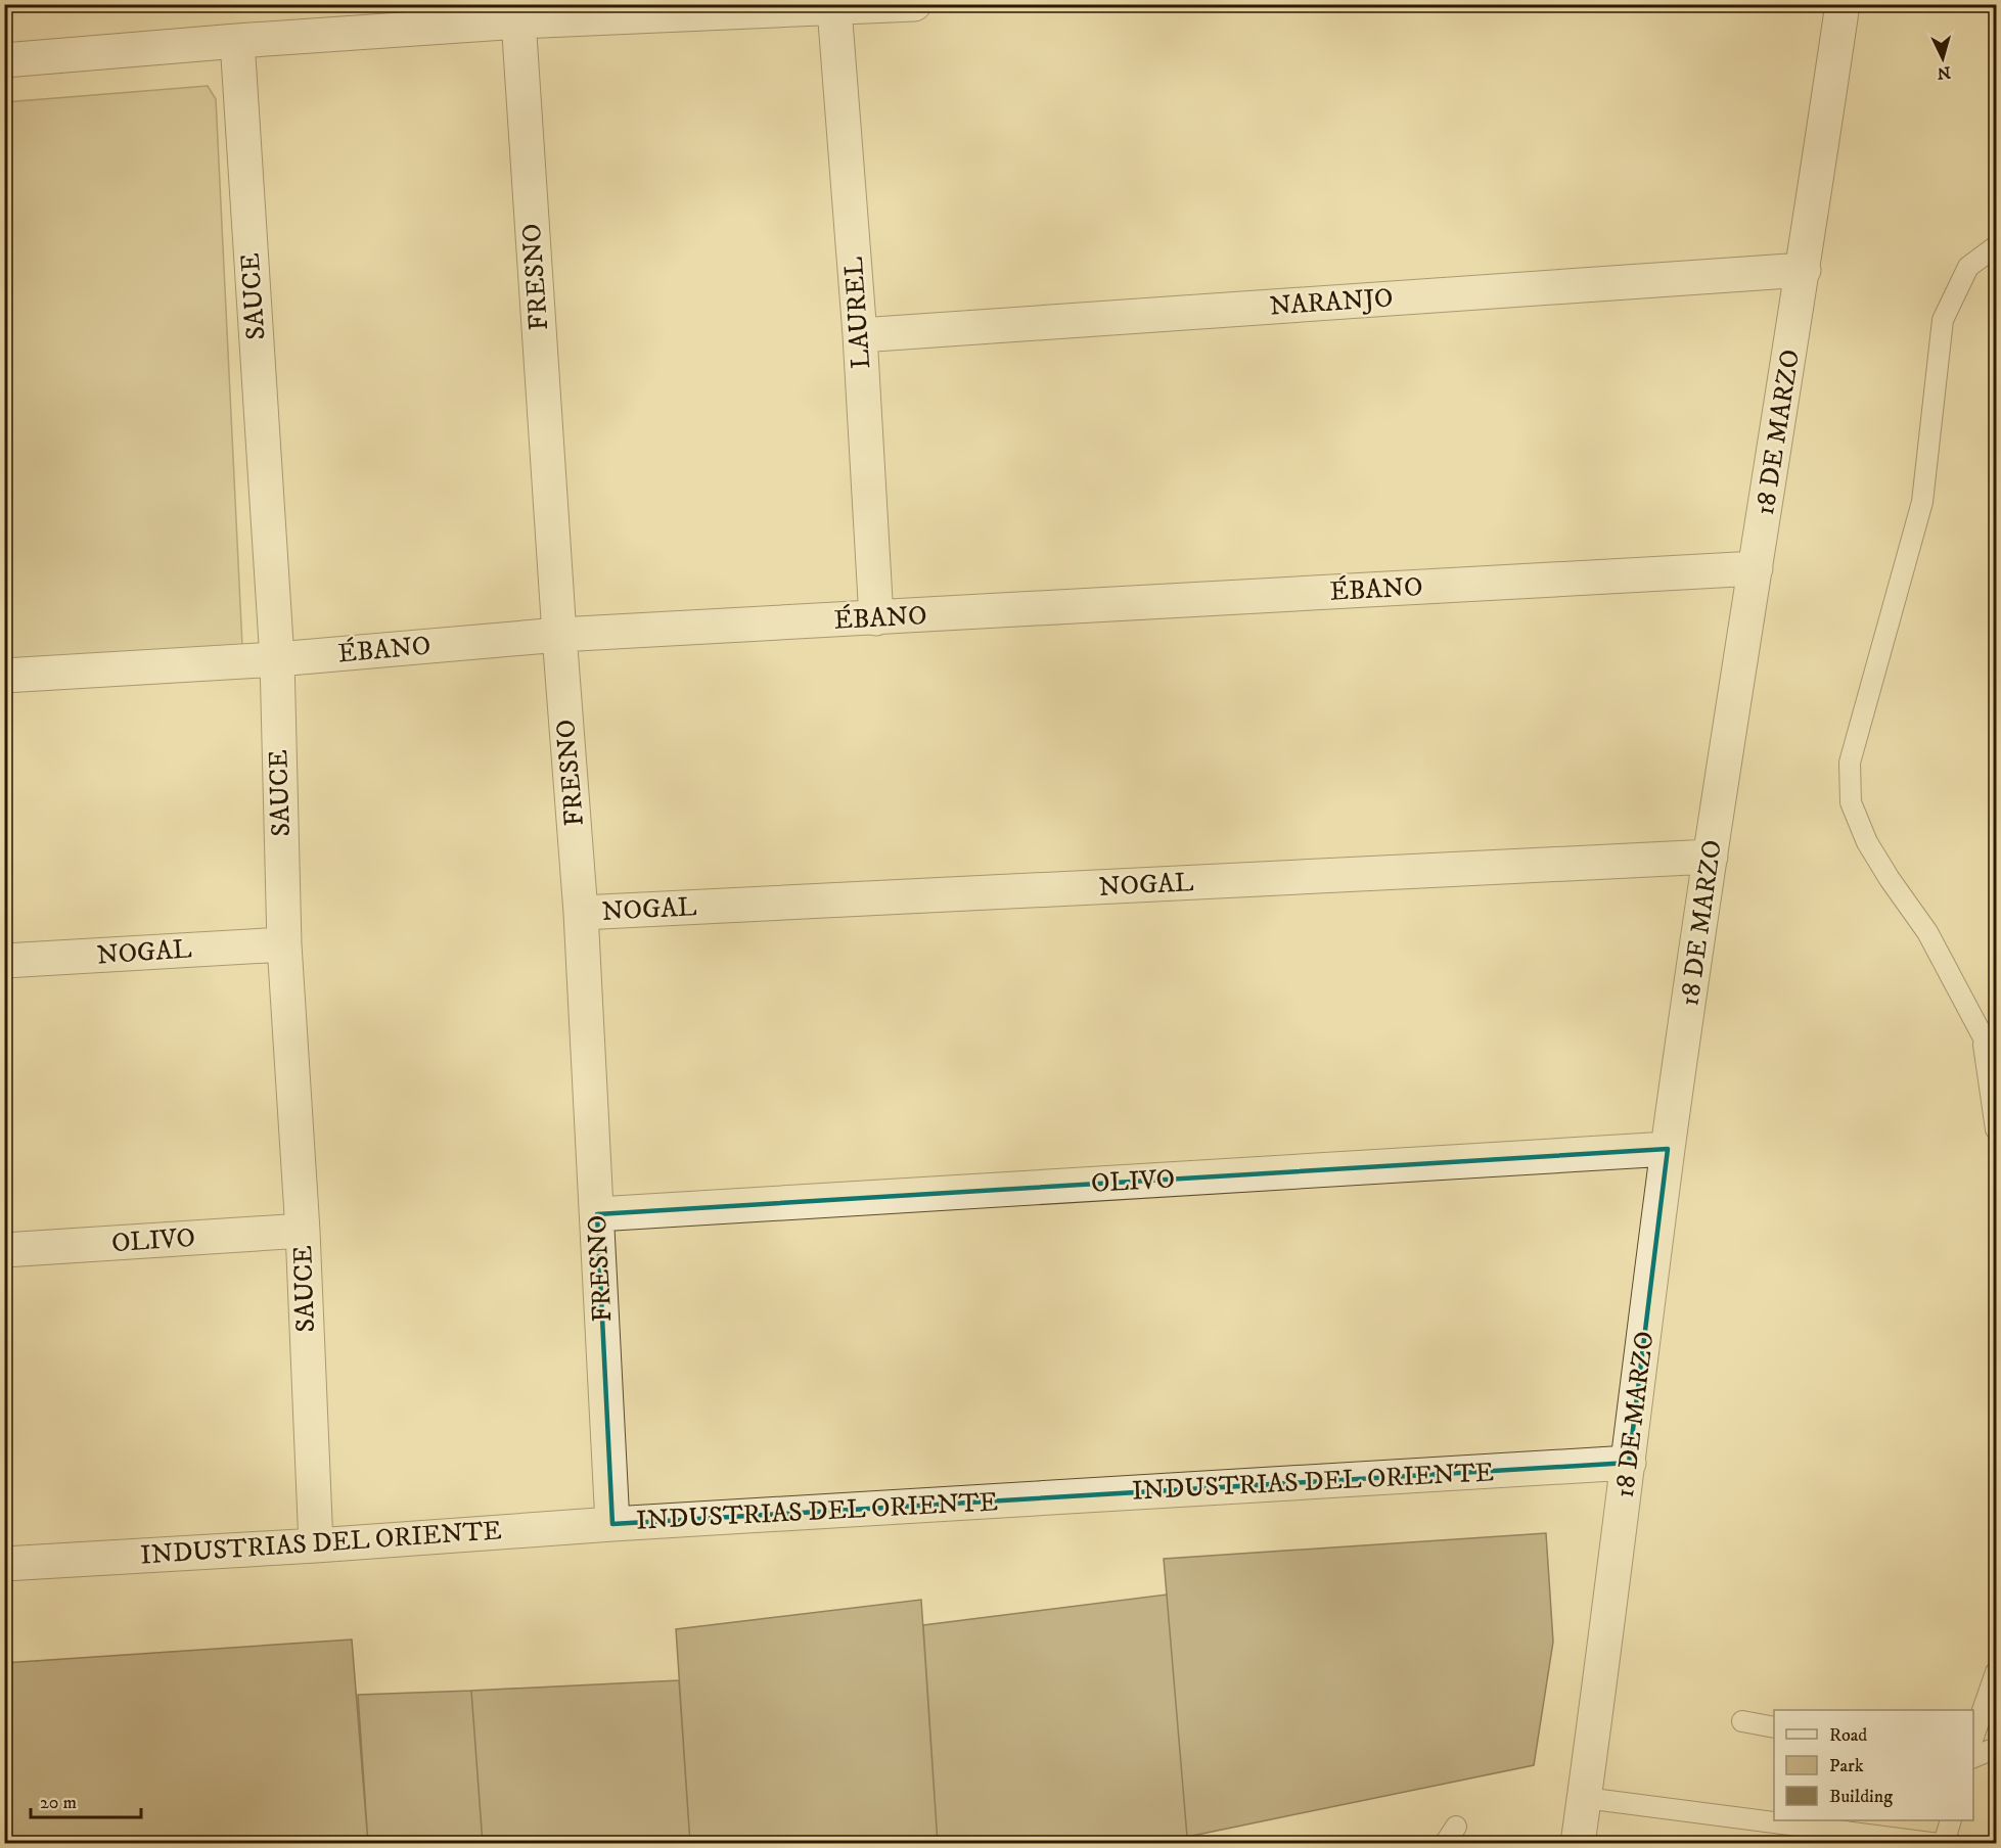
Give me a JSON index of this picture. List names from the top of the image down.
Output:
{
  "streets": {
    "street": [
      "FRESNO",
      "SAUCE",
      "NARANJO",
      "LAUREL",
      "18 DE MARZO",
      "ÉBANO",
      "NOGAL",
      "OLIVO",
      "INDUSTRIAS DEL ORIENTE"
    ]
  },
  "crossings": [
    ["FRESNO", "ÉBANO"],
    ["FRESNO", "NOGAL"],
    ["FRESNO", "OLIVO"],
    ["FRESNO", "INDUSTRIAS DEL ORIENTE"],
    ["SAUCE", "ÉBANO"],
    ["SAUCE", "NOGAL"],
    ["SAUCE", "OLIVO"],
    ["SAUCE", "INDUSTRIAS DEL ORIENTE"],
    ["NARANJO", "LAUREL"],
    ["NARANJO", "18 DE MARZO"],
    ["LAUREL", "ÉBANO"],
    ["18 DE MARZO", "ÉBANO"],
    ["18 DE MARZO", "NOGAL"],
    ["18 DE MARZO", "OLIVO"],
    ["18 DE MARZO", "INDUSTRIAS DEL ORIENTE"]
  ],
  "legend": ["Road", "Park", "Building"],
  "scale_bar": "20 m",
  "north": "bottom"
}
